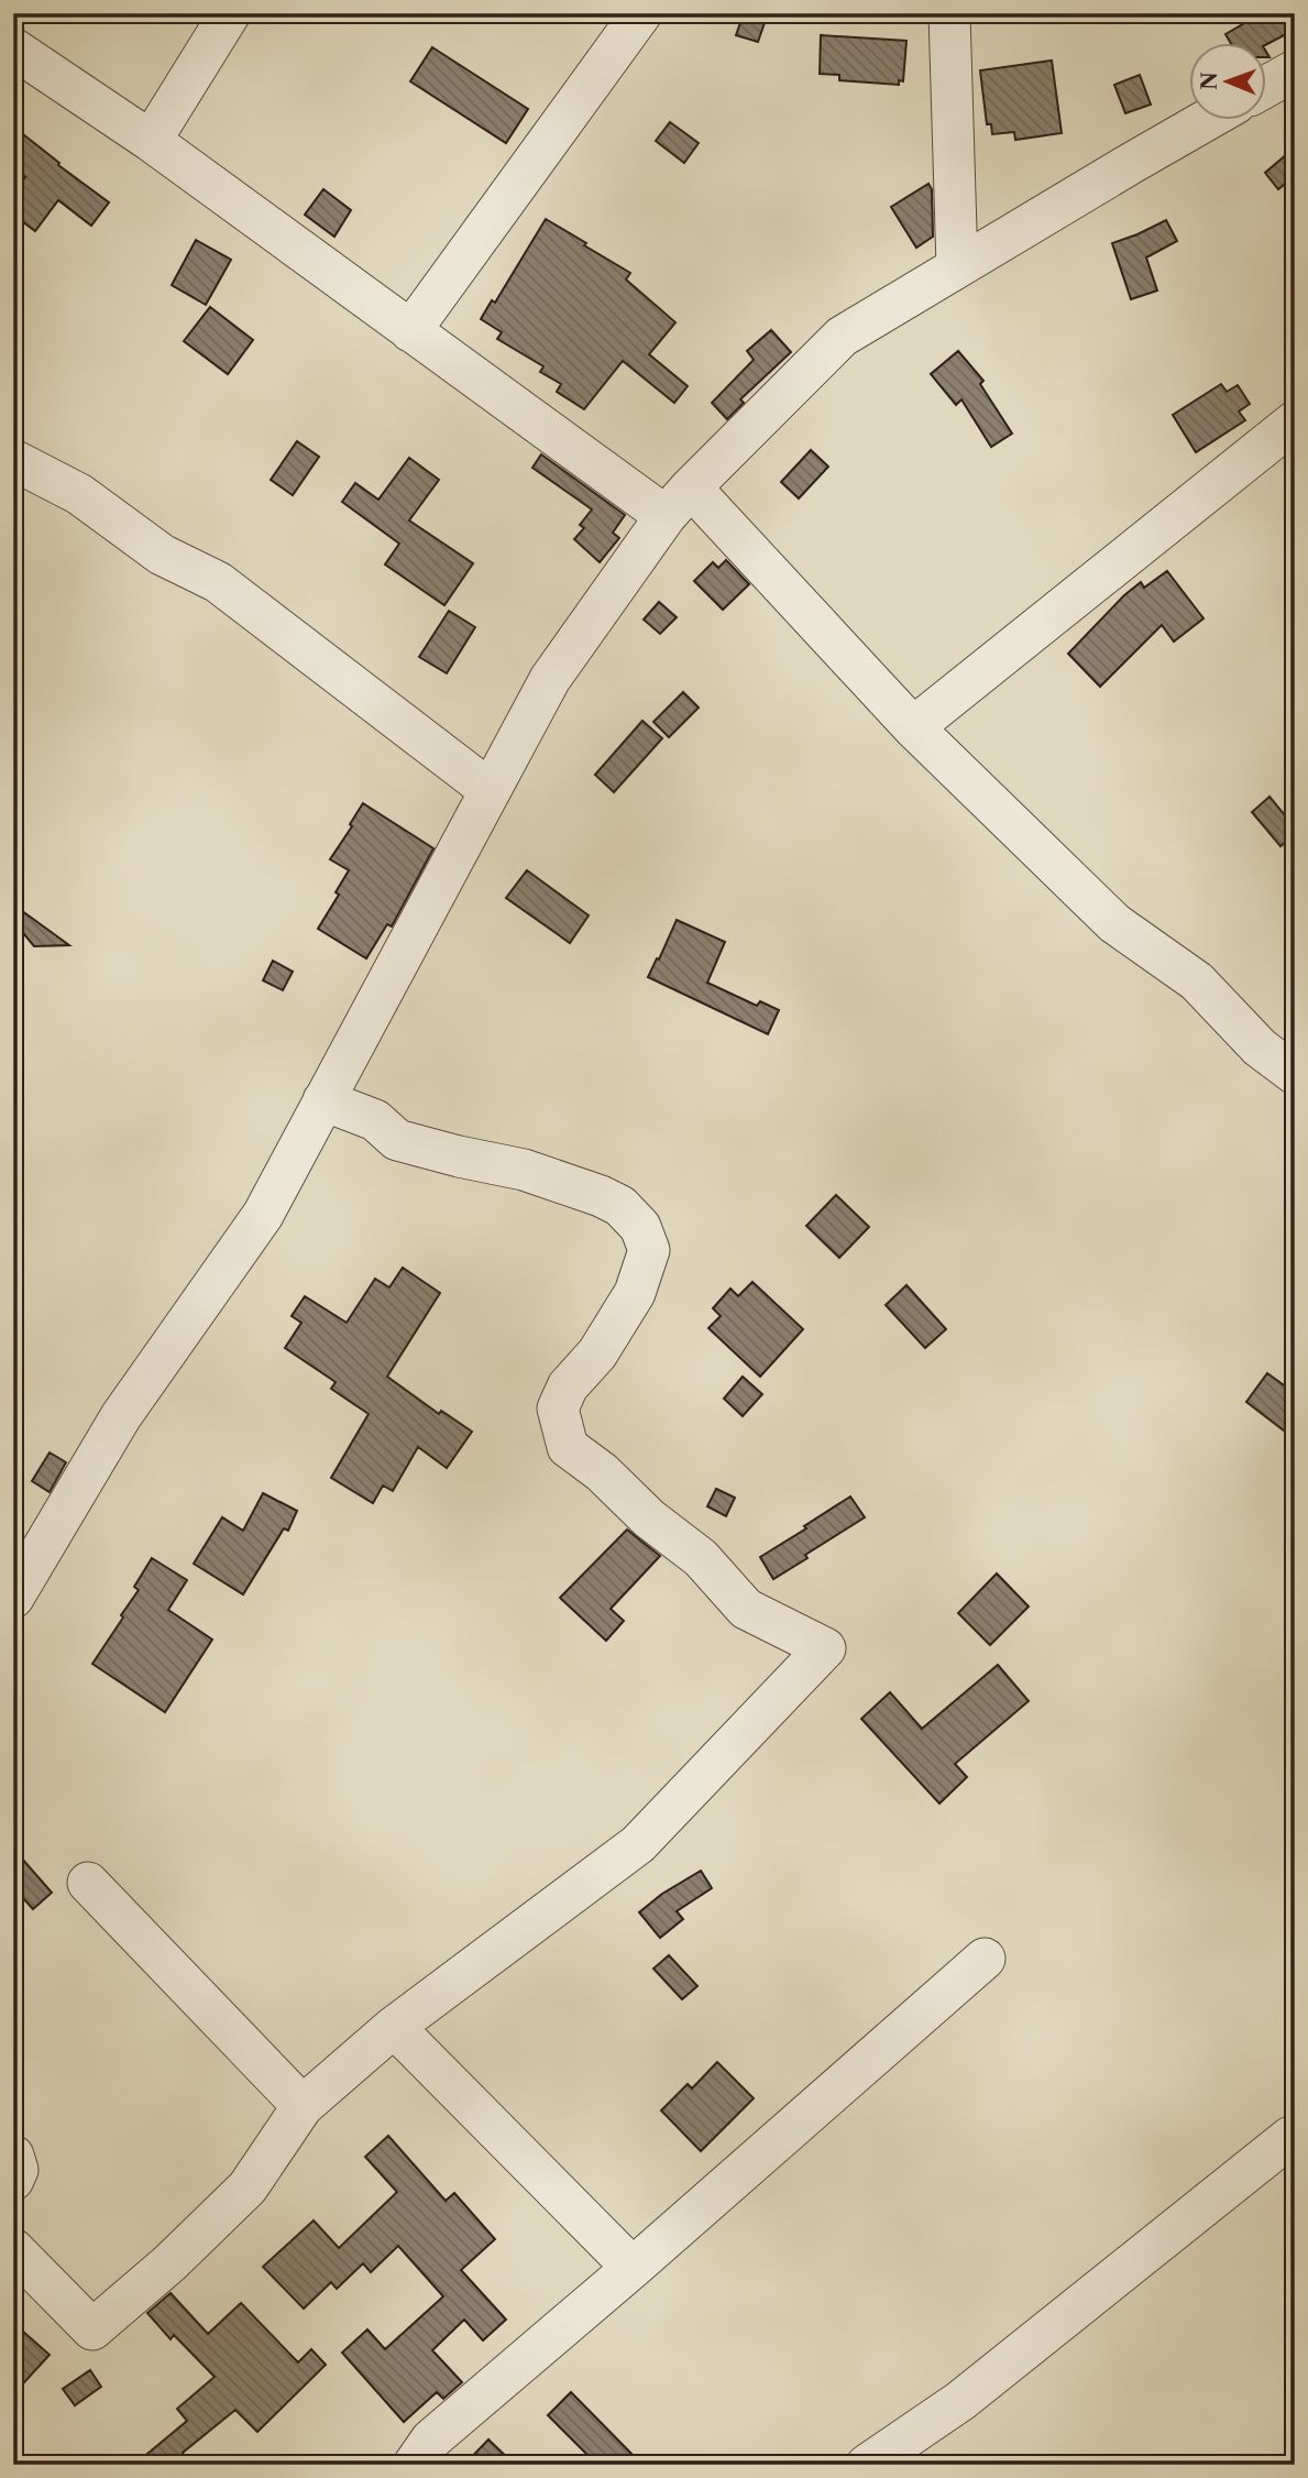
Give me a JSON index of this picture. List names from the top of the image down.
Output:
{
  "north": "left"
}
